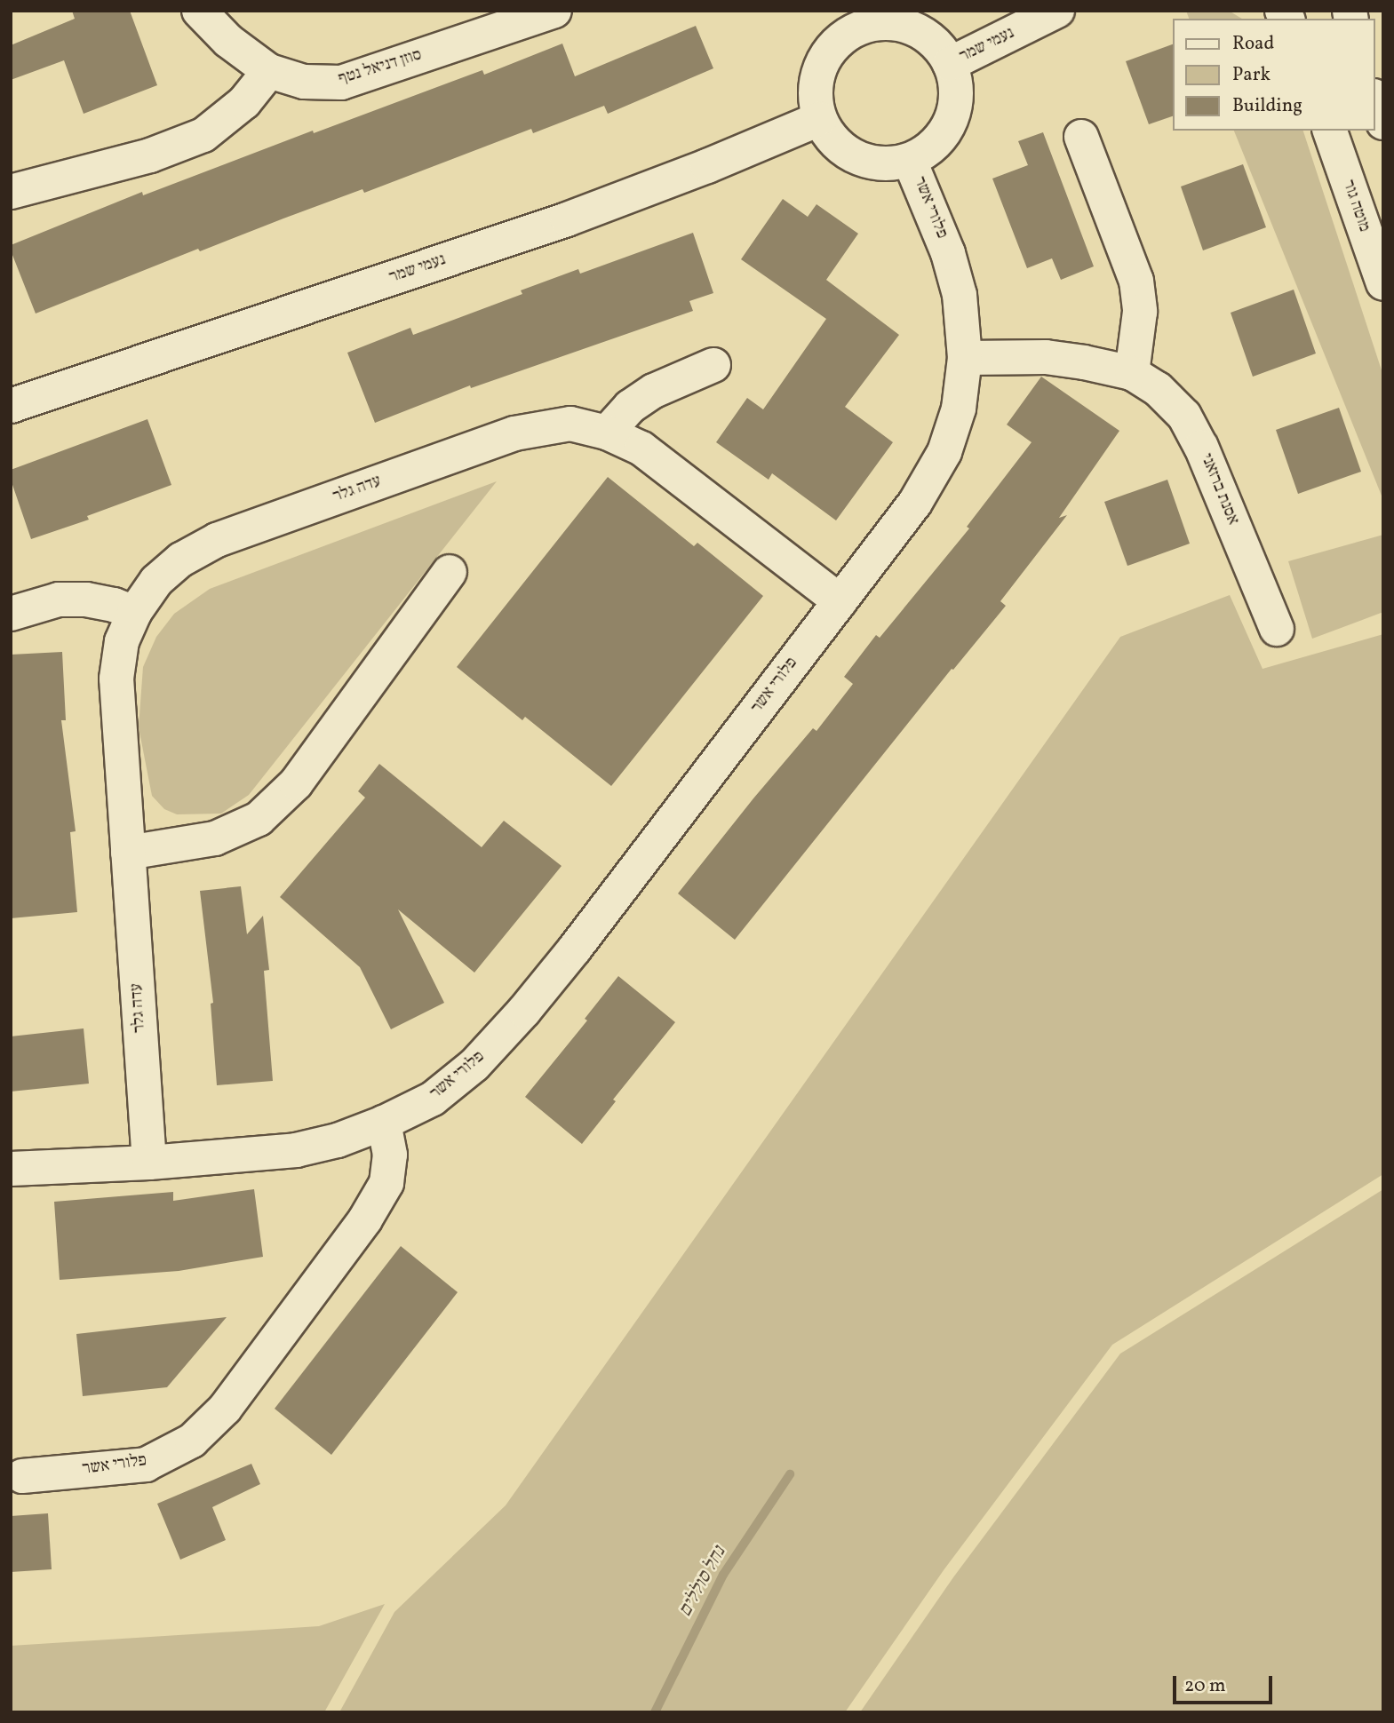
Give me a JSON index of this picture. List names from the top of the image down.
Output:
{
  "streets": {
    "street": [
      "נעמי שמר",
      "סוזן דניאל נטף",
      "מוטה גור",
      "פלורי אשר",
      "עדה גלר",
      "אסנת ברזאני"
    ]
  },
  "crossings": [
    ["נעמי שמר", "פלורי אשר"],
    ["פלורי אשר", "עדה גלר"],
    ["פלורי אשר", "אסנת ברזאני"]
  ],
  "water": ["נחל סוללים"],
  "legend": ["Road", "Park", "Building"],
  "scale_bar": "20 m"
}
